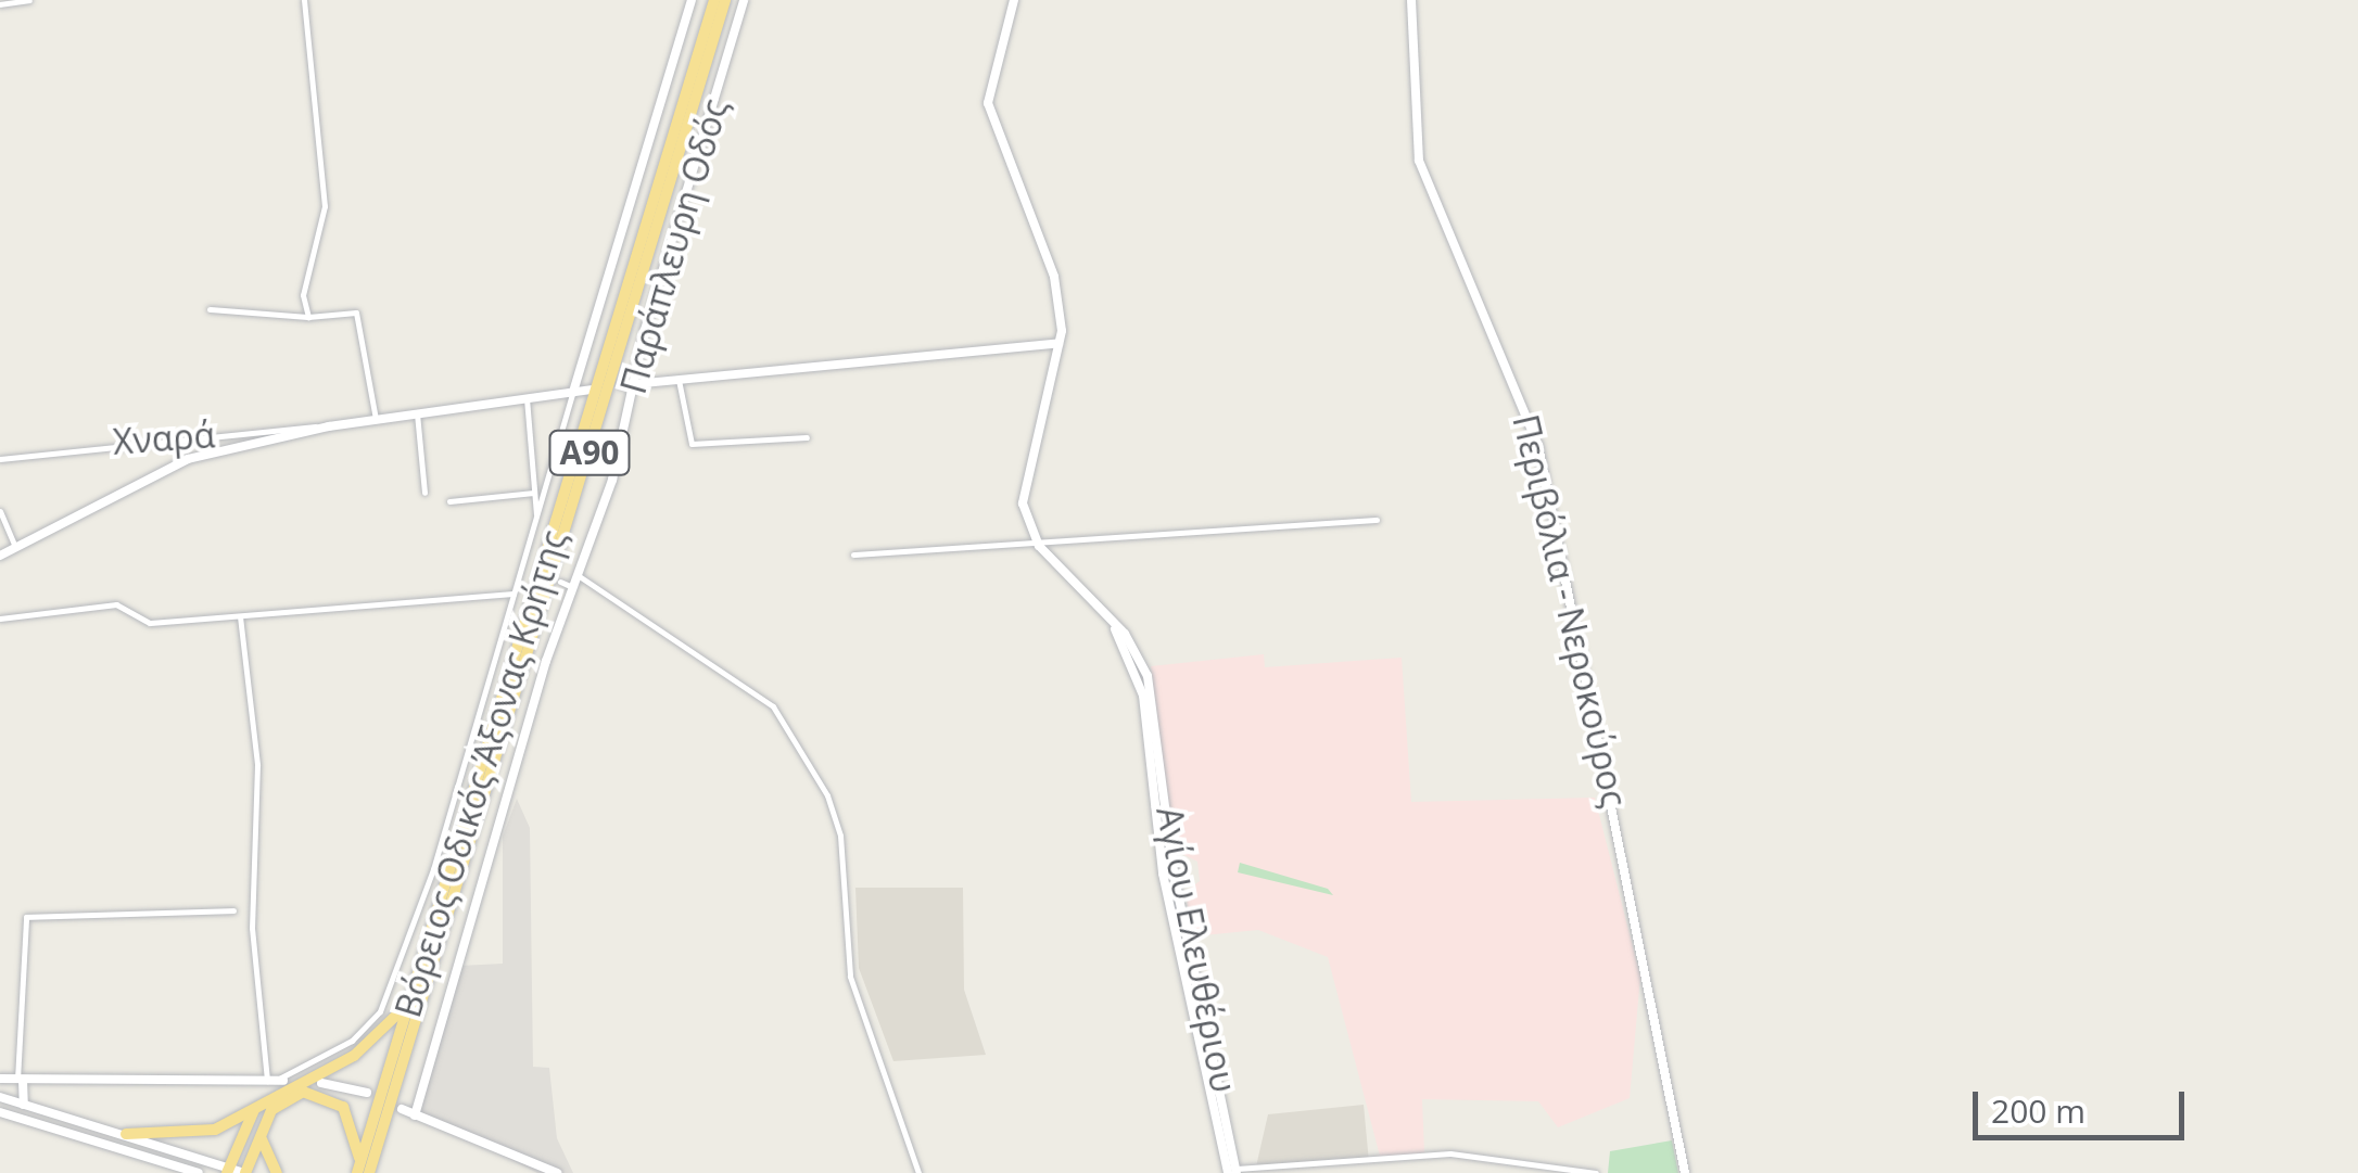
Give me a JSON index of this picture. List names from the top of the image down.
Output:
{
  "streets": {
    "highway": ["Α90", "Βόρειος Οδικός Άξονας Κρήτης"],
    "street": [
      "Παράπλευρη Οδός",
      "Χναρά",
      "Περιβόλια - Νεροκούρος",
      "Αγίου Ελευθέριου"
    ]
  },
  "crossings": [
    ["Παράπλευρη Οδός", "Χναρά"]
  ],
  "scale_bar": "200 m"
}
